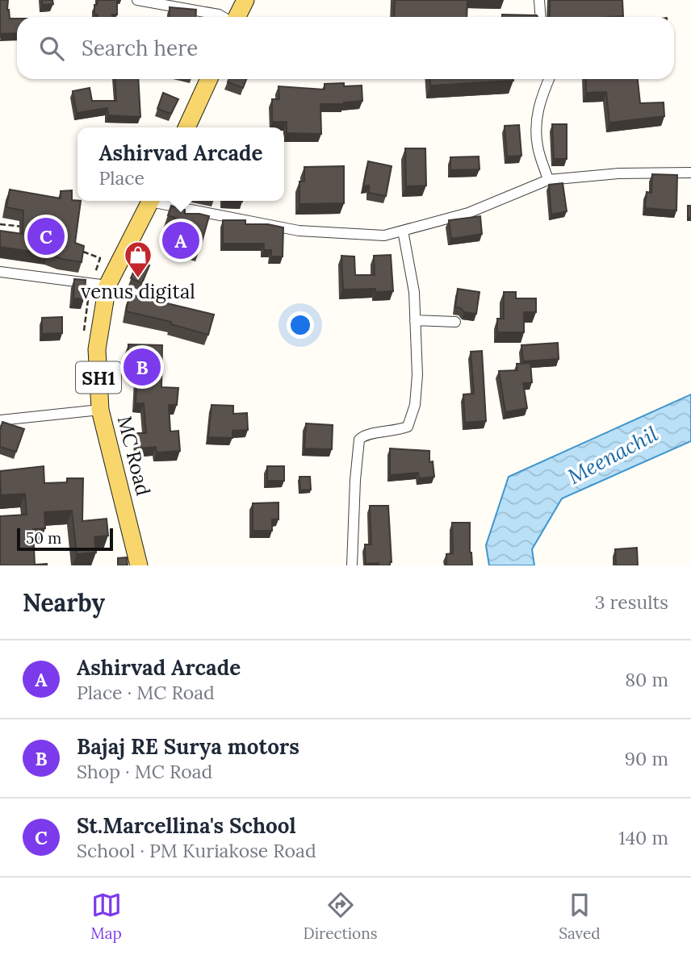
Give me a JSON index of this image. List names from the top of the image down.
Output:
{
  "streets": {
    "main road": ["SH1", "MC Road"]
  },
  "water": ["Meenachil"],
  "places": {
    "shop": ["venus digital"]
  },
  "scale_bar": "50 m",
  "page": {
    "search": "Search here",
    "popup": ["Ashirvad Arcade", "Place"],
    "pins": ["C", "A", "B"],
    "scale": "50 m",
    "heading": ["Nearby", "3 results"],
    "list": [
      {
        "mark": "A",
        "name": "Ashirvad Arcade",
        "note": "Place · MC Road",
        "value": "80 m"
      },
      {
        "mark": "B",
        "name": "Bajaj RE Surya motors",
        "note": "Shop · MC Road",
        "value": "90 m"
      },
      {
        "mark": "C",
        "name": "St.Marcellina's School",
        "note": "School · PM Kuriakose Road",
        "value": "140 m"
      }
    ],
    "nav": ["Map", "Directions", "Saved"]
  }
}
